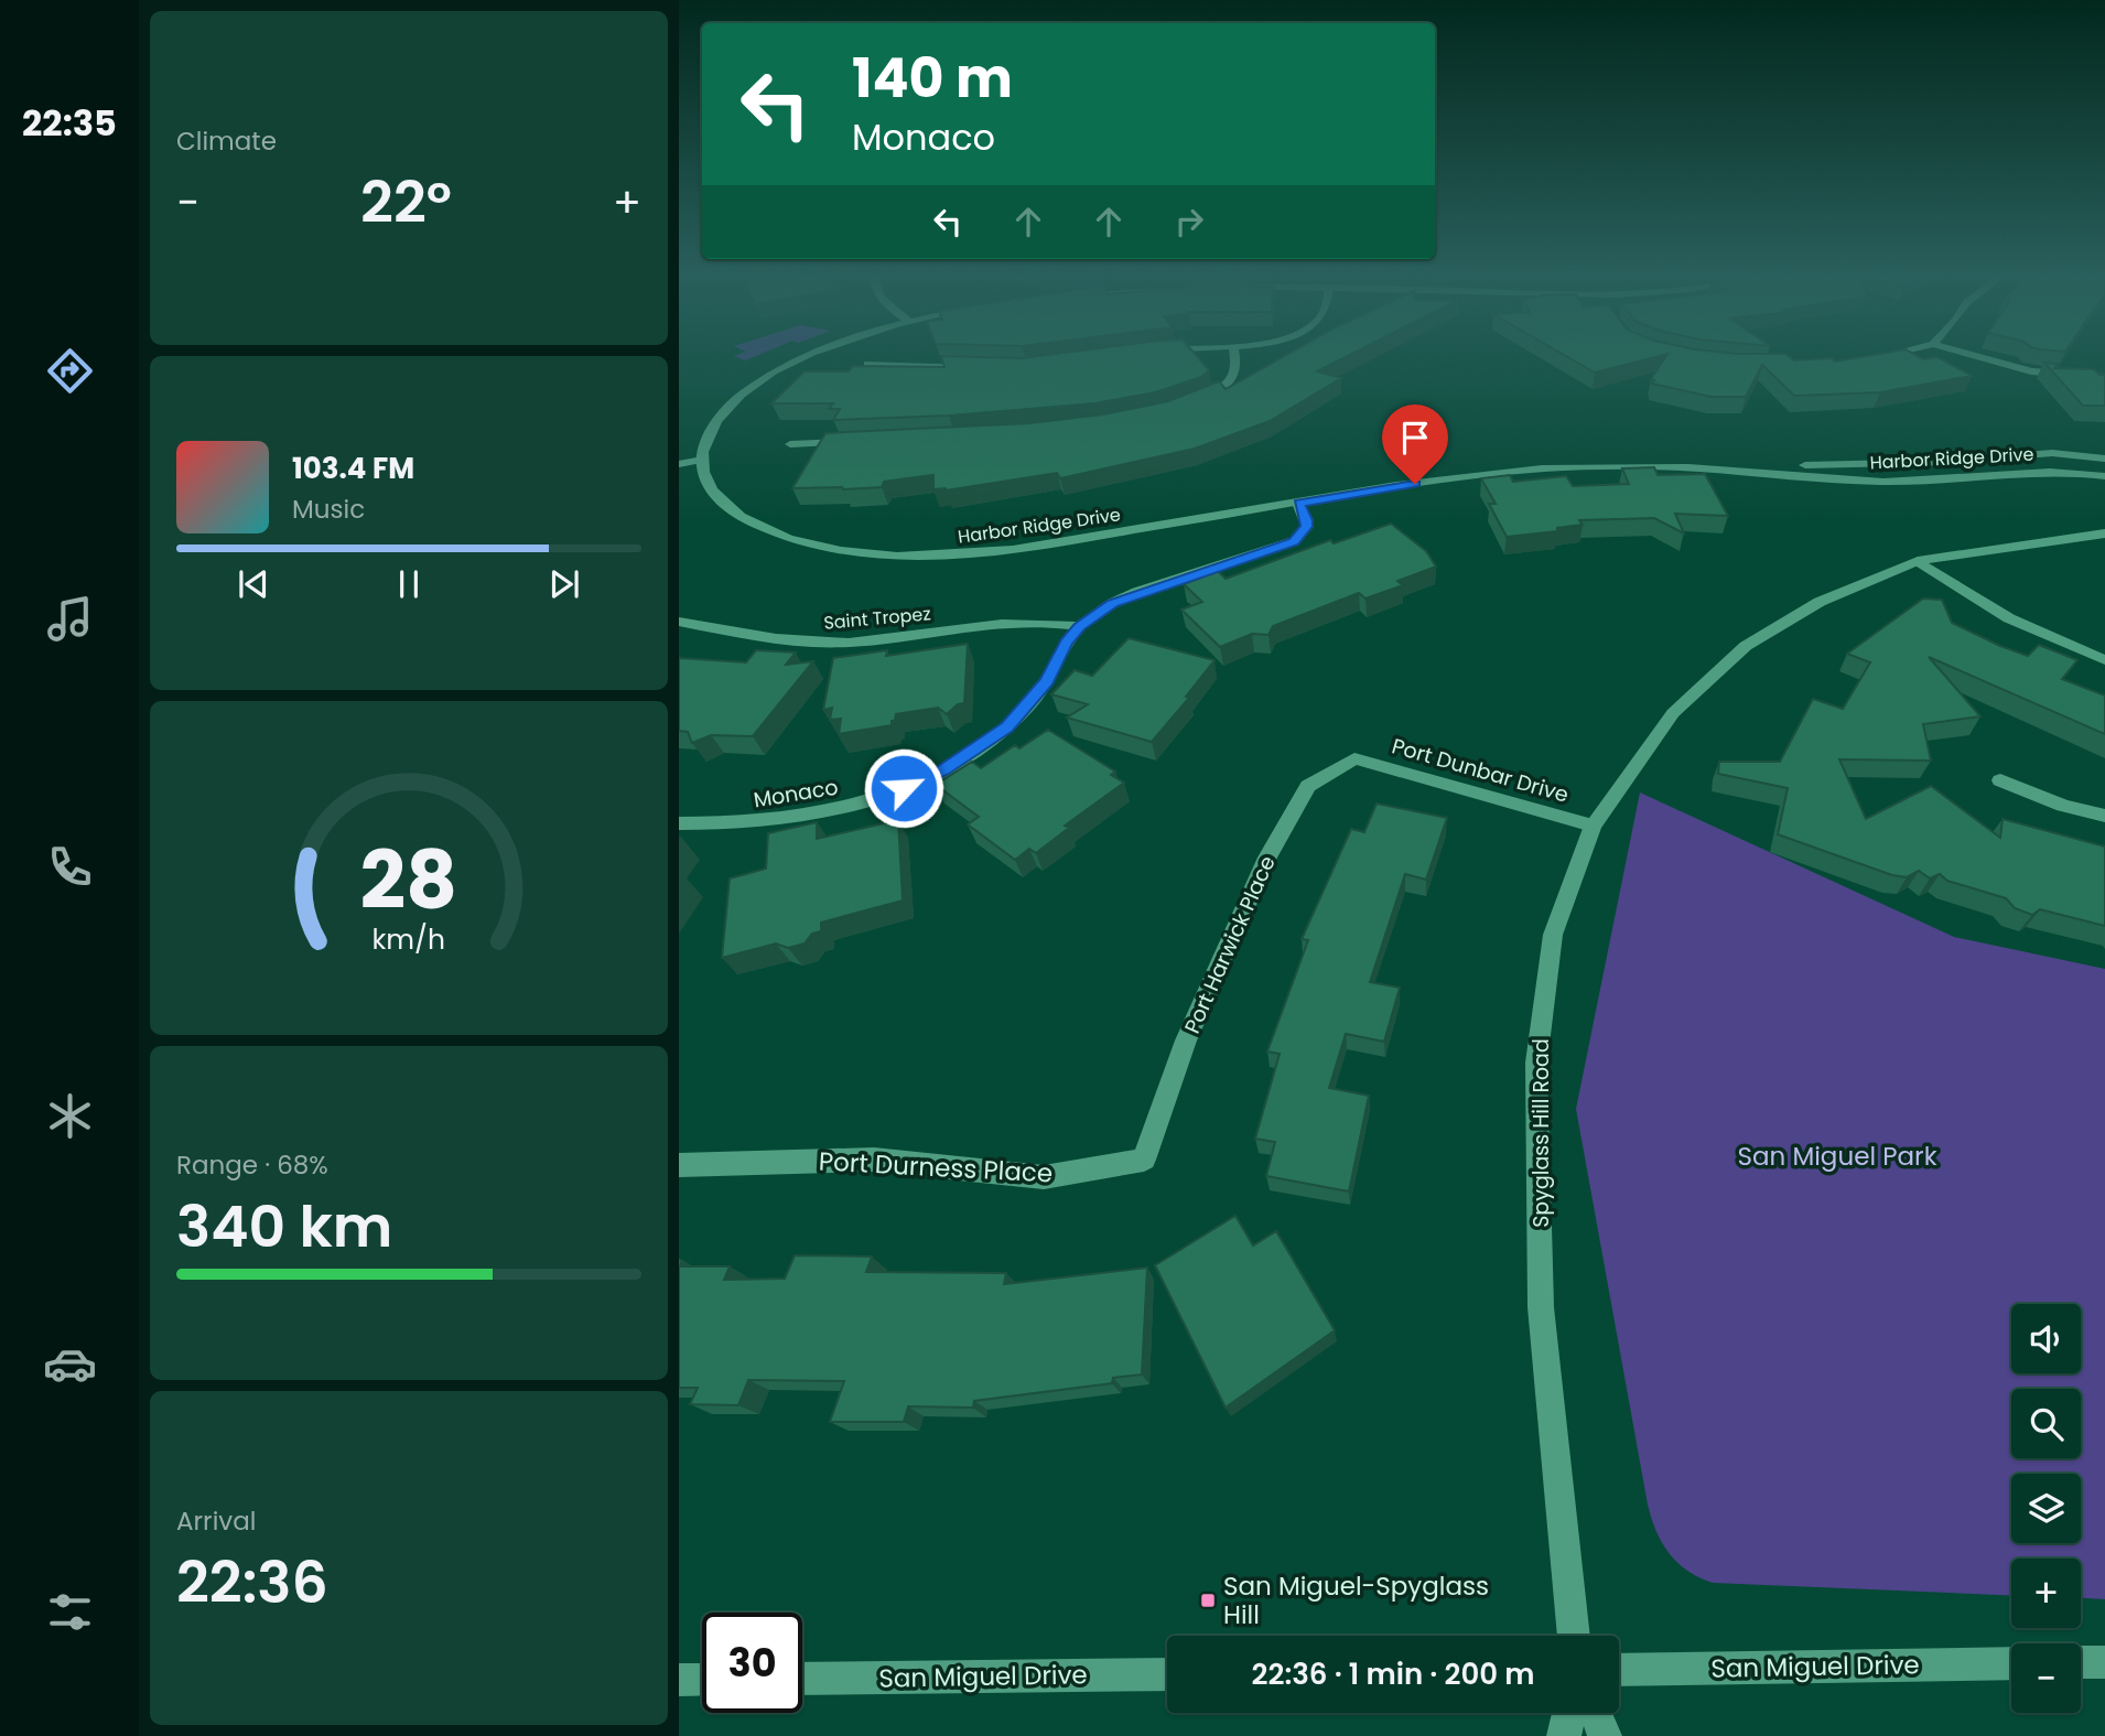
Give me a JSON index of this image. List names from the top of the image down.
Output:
{
  "streets": {
    "street": [
      "Harbor Ridge Drive",
      "Saint Tropez",
      "Port Dunbar Drive",
      "Monaco",
      "Port Harwick Place",
      "Spyglass Hill Road",
      "Port Durness Place",
      "San Miguel Drive"
    ]
  },
  "crossings": [
    ["Harbor Ridge Drive", "Monaco"],
    ["Saint Tropez", "Monaco"],
    ["Port Dunbar Drive", "Port Harwick Place"],
    ["Port Dunbar Drive", "Spyglass Hill Road"],
    ["Port Harwick Place", "Port Durness Place"]
  ],
  "parks": ["San Miguel Park"],
  "places": {
    "transit": ["San Miguel-Spyglass Hill"]
  },
  "page": {
    "tabs": "22:35",
    "tile": [
      "Climate",
      ["Range · 68%", "340 km"],
      ["Arrival", "22:36"]
    ],
    "turn": ["140 m", "Monaco"],
    "heat": ["−", "22°", "+"],
    "song": ["103.4 FM", "Music"],
    "map_buttons": ["+", "−"],
    "limit": "30",
    "trip": "22:36 · 1 min · 200 m",
    "gauge": ["28", "km/h"]
  }
}
